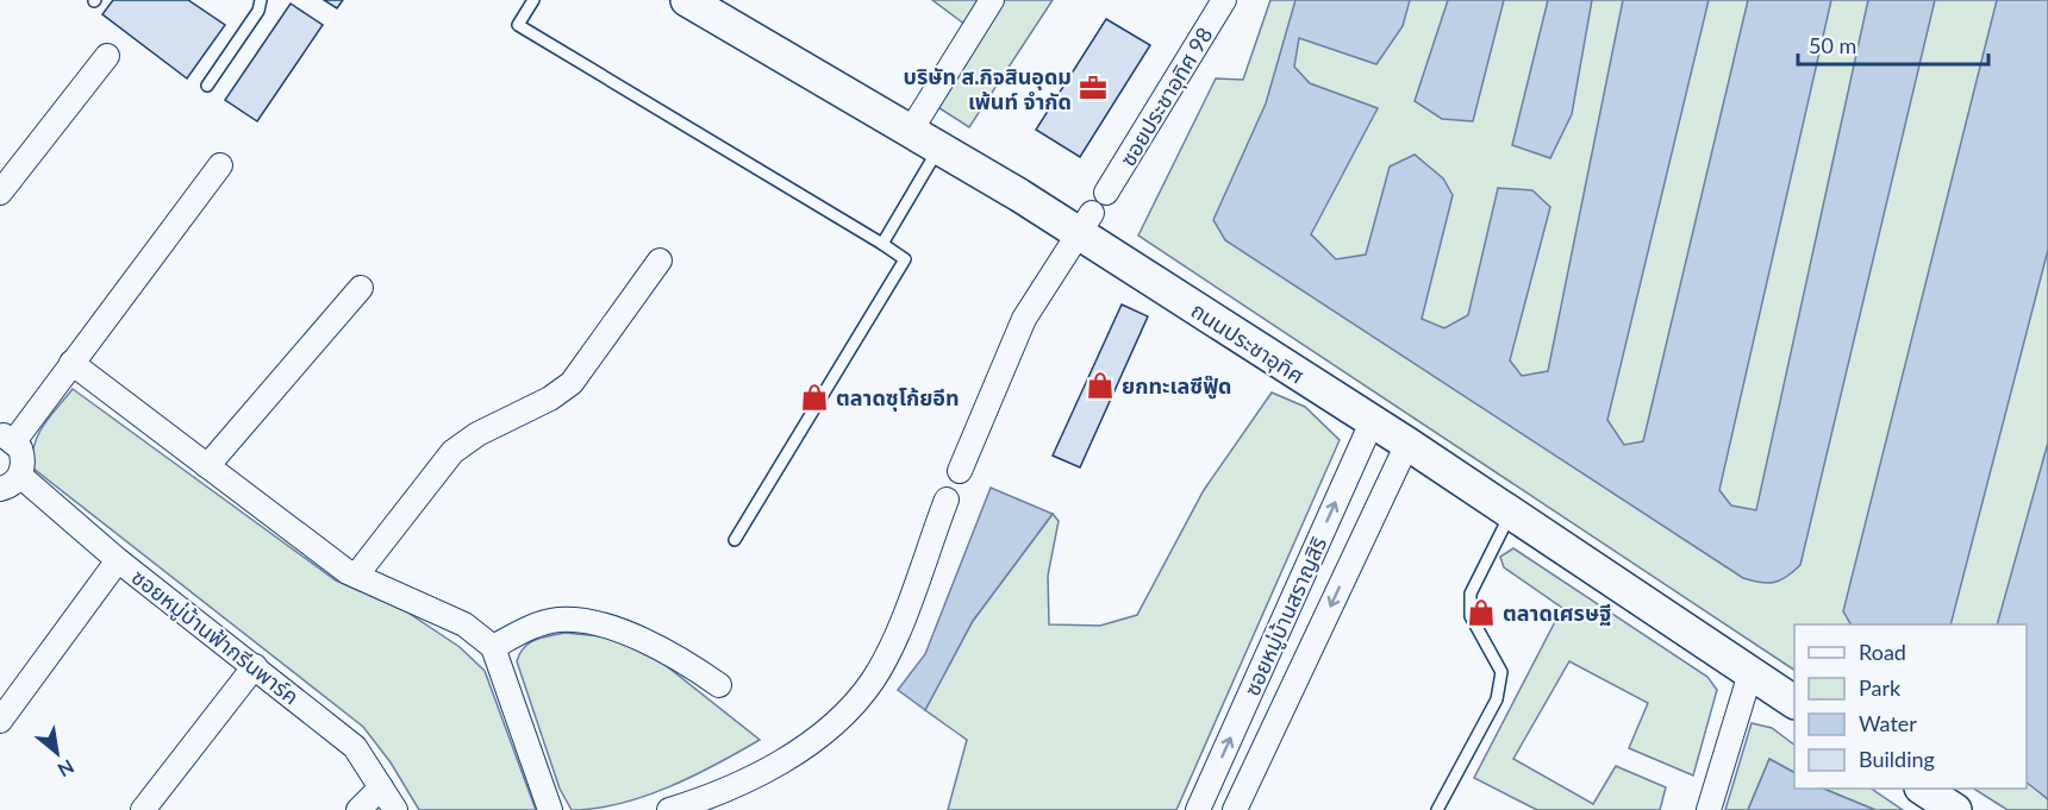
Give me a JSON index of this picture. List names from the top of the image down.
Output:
{
  "streets": {
    "main road": ["ถนนประชาอุทิศ"],
    "street": ["ซอยประชาอุทิศ 98", "ซอยหมู่บ้านสราญสิริ", "ซอยหมู่บ้านฟ้ากรีนพาร์ค"]
  },
  "crossings": [
    ["ถนนประชาอุทิศ", "ซอยหมู่บ้านสราญสิริ"]
  ],
  "places": {
    "office": ["บริษัท ส.กิจสินอุดม เพ้นท์ จำกัด"],
    "shop": ["ยกทะเลซีฟู๊ด", "ตลาดซุโก้ยอีท", "ตลาดเศรษฐี"]
  },
  "legend": [
    "Road",
    "Park",
    "Water",
    "Building"
  ],
  "scale_bar": "50 m",
  "north": "bottom right"
}
